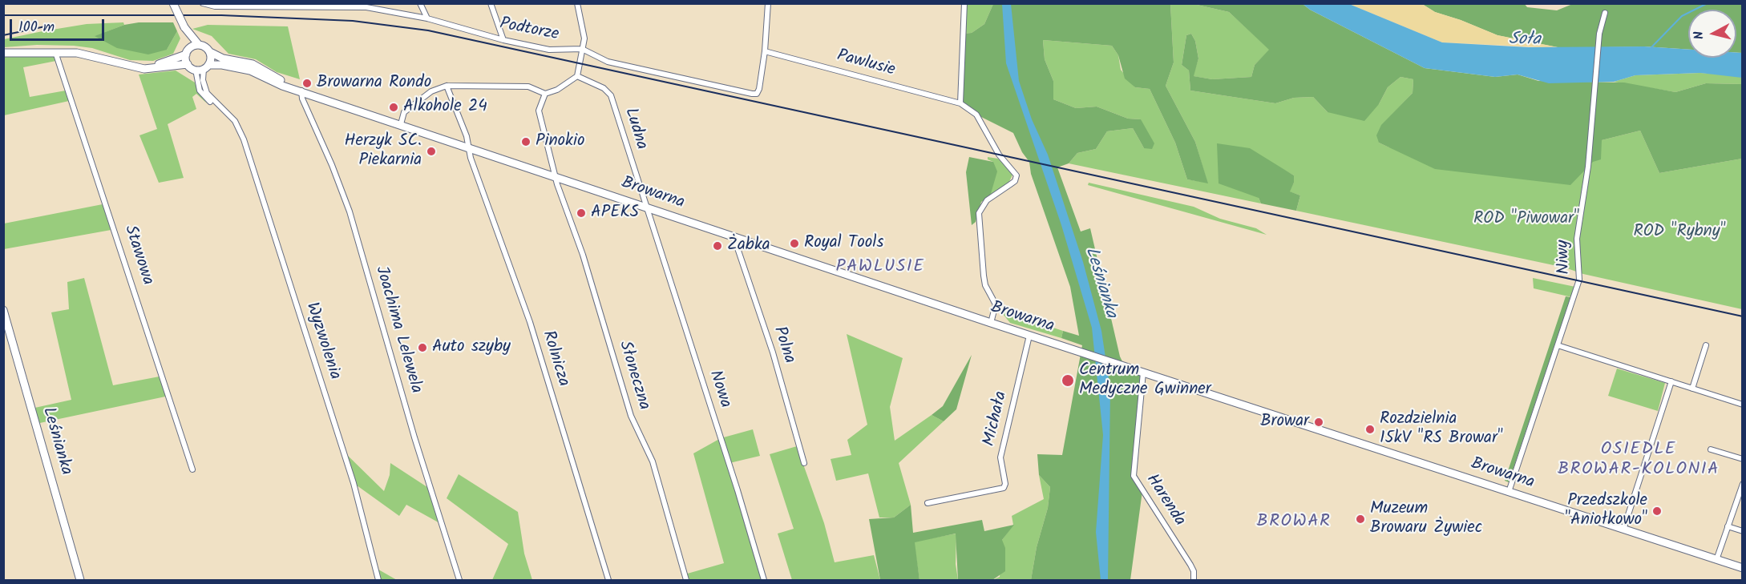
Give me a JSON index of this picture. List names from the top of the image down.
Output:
{
  "streets": {
    "street": [
      "Podtorze",
      "Pawlusie",
      "Ludna",
      "Browarna",
      "Stawowa",
      "Niwy",
      "Joachima Lelewela",
      "Wyzwolenia",
      "Polna",
      "Rolnicza",
      "Słoneczna",
      "Nowa",
      "Michała",
      "Leśnianka",
      "Harenda"
    ]
  },
  "crossings": [
    ["Podtorze", "Pawlusie"],
    ["Ludna", "Browarna"],
    ["Ludna", "Nowa"],
    ["Browarna", "Niwy"],
    ["Browarna", "Joachima Lelewela"],
    ["Browarna", "Wyzwolenia"],
    ["Browarna", "Polna"],
    ["Browarna", "Rolnicza"],
    ["Browarna", "Słoneczna"],
    ["Browarna", "Nowa"],
    ["Browarna", "Michała"],
    ["Browarna", "Harenda"]
  ],
  "districts": ["PAWLUSIE", "OSIEDLE BROWAR-KOLONIA", "BROWAR"],
  "water": ["Soła", "Leśnianka"],
  "parks": ["ROD \"Piwowar\"", "ROD \"Rybny\""],
  "places": [
    "Browarna Rondo",
    "Alkohole 24",
    "Pinokio",
    "Herzyk SC. Piekarnia",
    "APEKS",
    "Royal Tools",
    "Żabka",
    "Auto szyby",
    "Centrum Medyczne Gwinner",
    "Browar",
    "Rozdzielnia 15kV \"RS Browar\"",
    "Przedszkole \"Aniołkowo\"",
    "Muzeum Browaru Żywiec"
  ],
  "scale_bar": "100 m",
  "north": "left"
}
